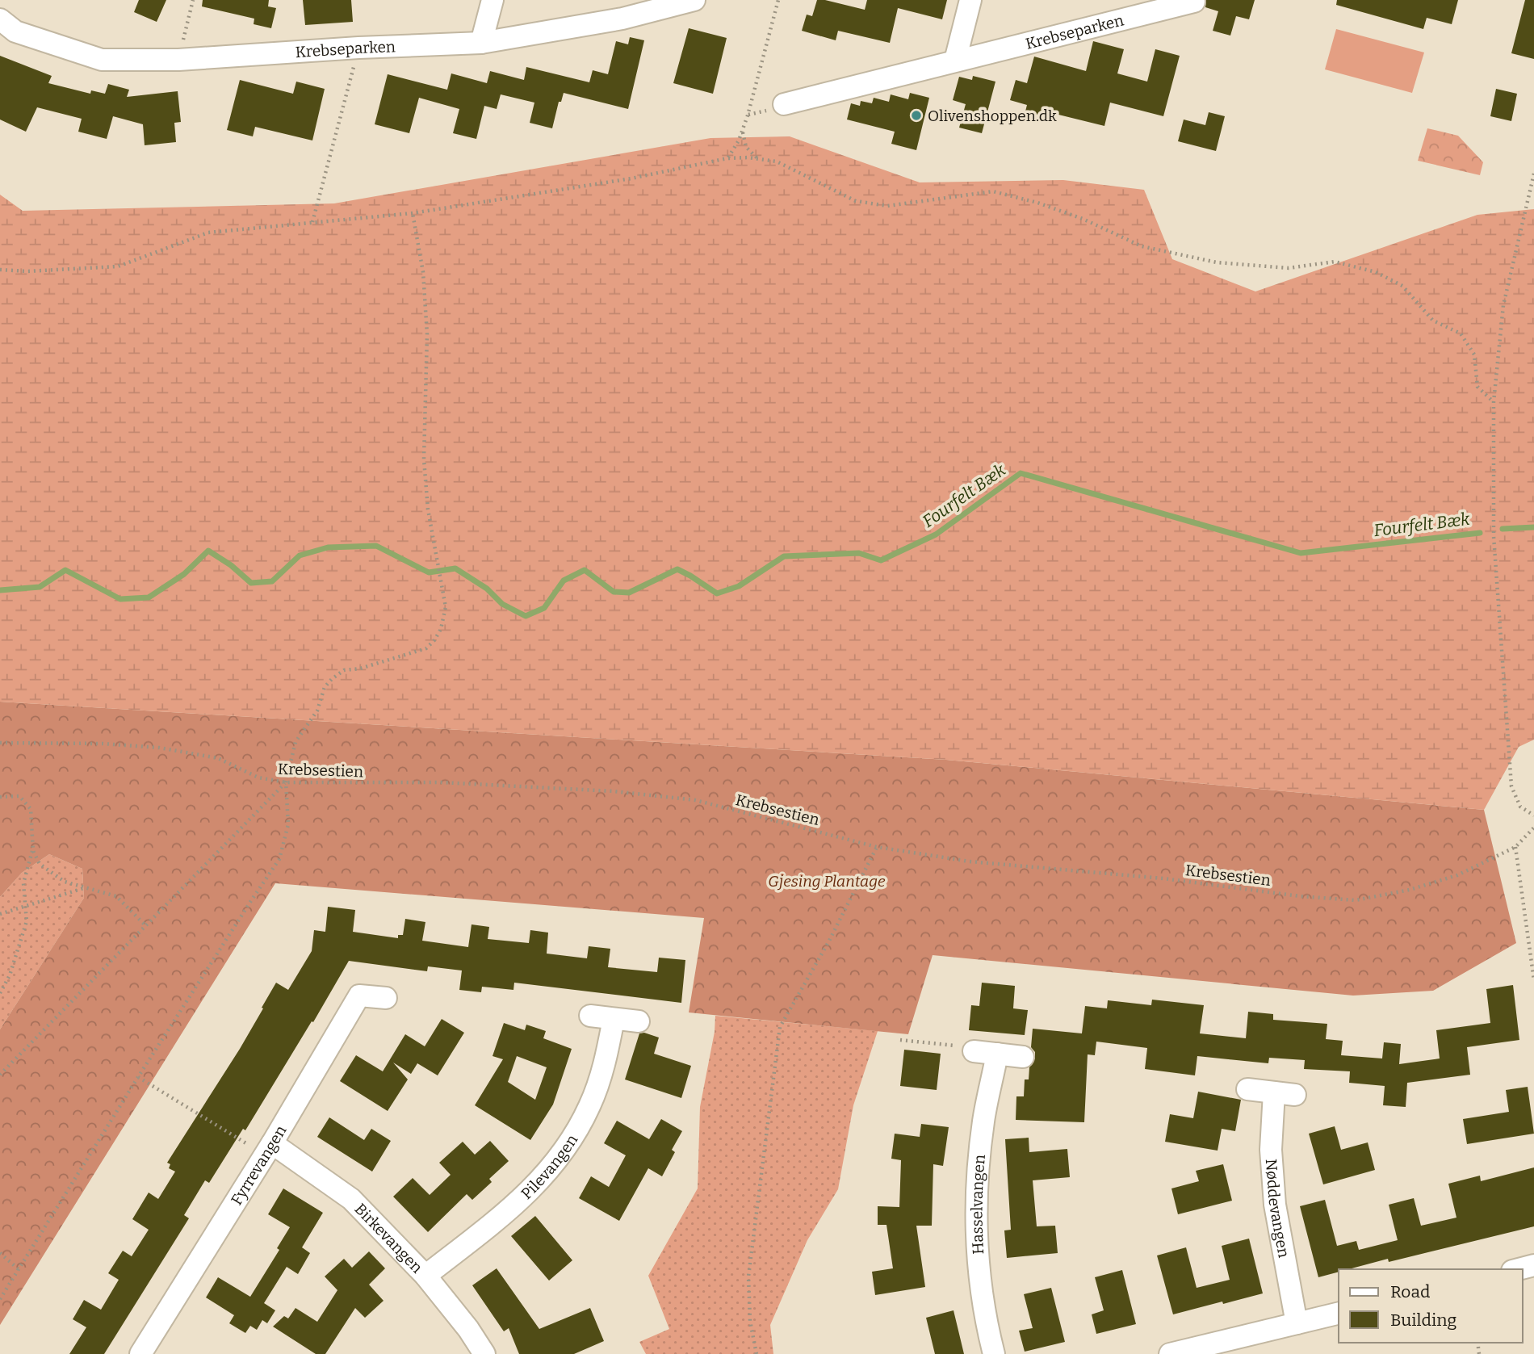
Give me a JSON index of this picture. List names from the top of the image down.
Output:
{
  "streets": {
    "street": [
      "Krebseparken",
      "Fyrrevangen",
      "Pilevangen",
      "Hasselvangen",
      "Nøddevangen",
      "Birkevangen"
    ],
    "path": ["Krebsestien"]
  },
  "crossings": [
    ["Fyrrevangen", "Birkevangen"],
    ["Pilevangen", "Birkevangen"]
  ],
  "water": ["Fourfelt Bæk"],
  "parks": ["Gjesing Plantage"],
  "places": ["Olivenshoppen.dk"],
  "legend": ["Road", "Building"]
}
